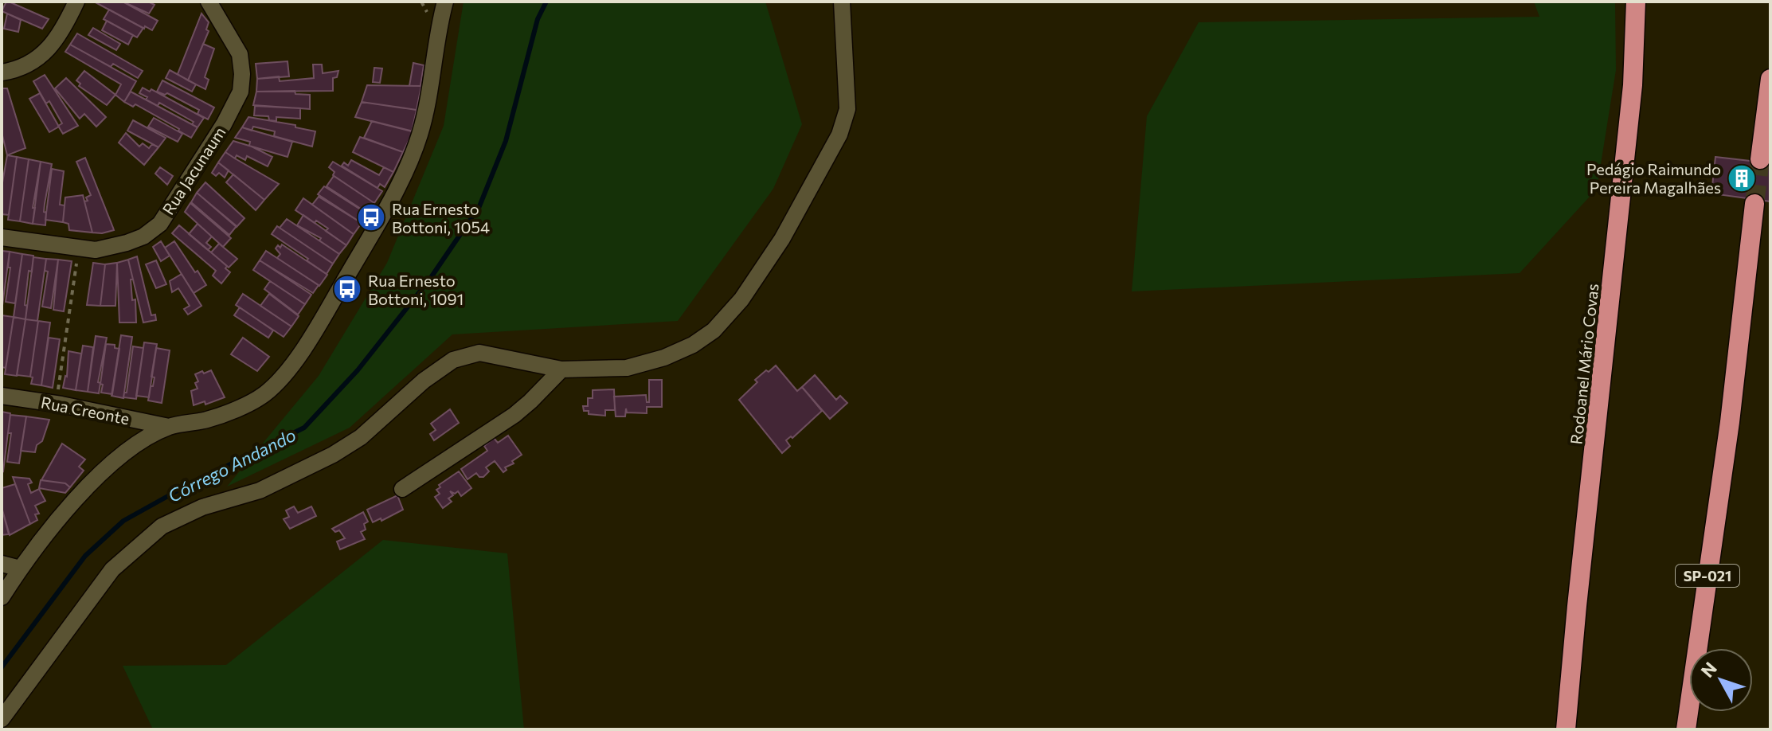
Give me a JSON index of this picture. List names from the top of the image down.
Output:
{
  "streets": {
    "highway": ["Rodoanel Mário Covas", "SP-021"],
    "street": ["Rua Jacunaum", "Rua Creonte"]
  },
  "water": ["Córrego Andando"],
  "places": {
    "building": ["Pedágio Raimundo Pereira Magalhães"],
    "bus stop": ["Rua Ernesto Bottoni, 1054", "Rua Ernesto Bottoni, 1091"]
  },
  "north": "top left"
}
